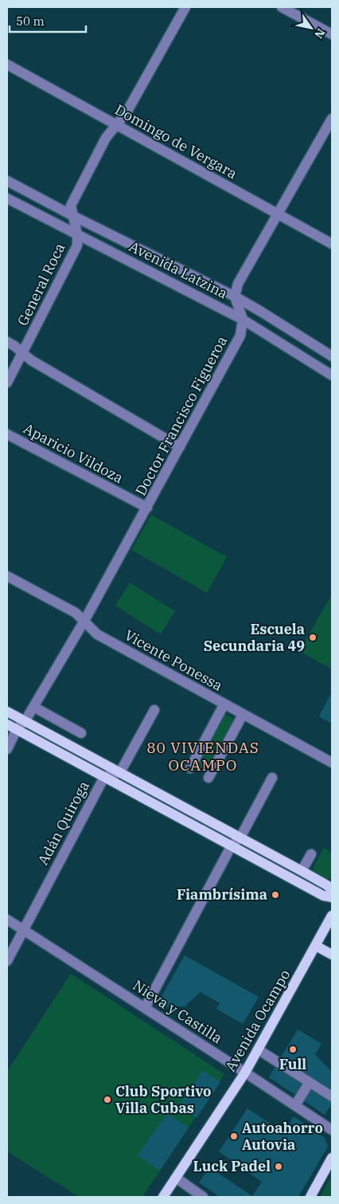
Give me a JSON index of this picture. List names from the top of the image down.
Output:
{
  "streets": {
    "main road": ["Avenida Ocampo"],
    "street": [
      "Domingo de Vergara",
      "Avenida Latzina",
      "General Roca",
      "Doctor Francisco Figueroa",
      "Aparicio Vildoza",
      "Vicente Ponessa",
      "Adán Quiroga",
      "Nieva y Castilla"
    ]
  },
  "crossings": [
    ["Domingo de Vergara", "General Roca"],
    ["Avenida Latzina", "General Roca"],
    ["Avenida Latzina", "Doctor Francisco Figueroa"],
    ["Doctor Francisco Figueroa", "Aparicio Vildoza"],
    ["Doctor Francisco Figueroa", "Vicente Ponessa"],
    ["Adán Quiroga", "Nieva y Castilla"],
    ["Nieva y Castilla", "Avenida Ocampo"]
  ],
  "districts": ["80 VIVIENDAS OCAMPO"],
  "places": [
    "Escuela Secundaria 49",
    "Fiambrísima",
    "Full",
    "Club Sportivo Villa Cubas",
    "Autoahorro Autovia",
    "Luck Padel"
  ],
  "scale_bar": "50 m",
  "north": "bottom right"
}
